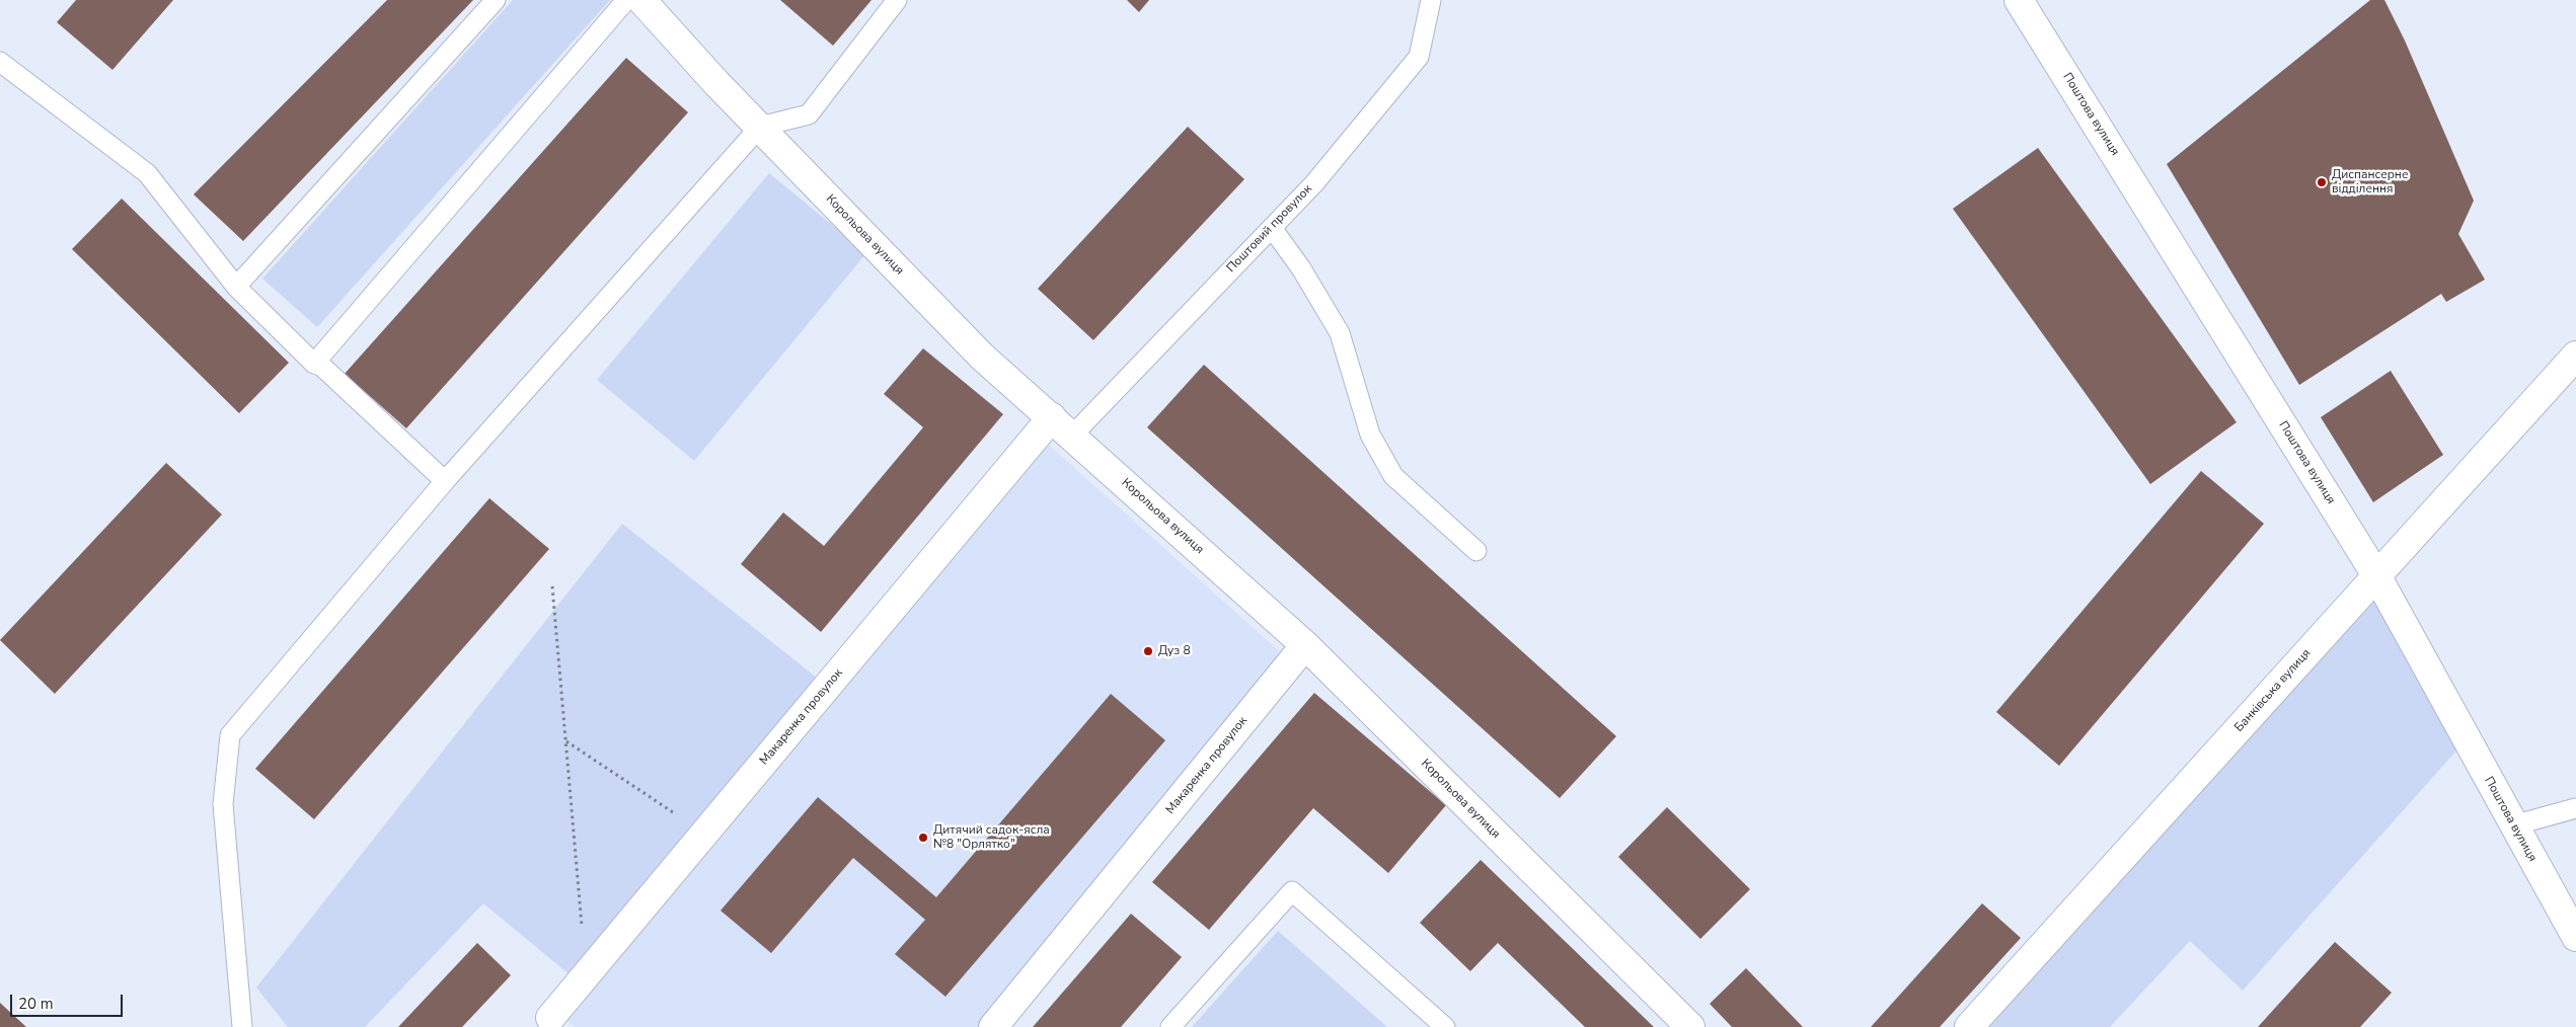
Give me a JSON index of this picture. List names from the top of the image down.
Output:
{
  "streets": {
    "street": [
      "Поштова вулиця",
      "Корольова вулиця",
      "Банківська вулиця",
      "Макаренка провулок"
    ],
    "lane": ["Поштовий провулок"]
  },
  "crossings": [
    ["Поштова вулиця", "Банківська вулиця"],
    ["Поштовий провулок", "Корольова вулиця"],
    ["Корольова вулиця", "Макаренка провулок"]
  ],
  "places": ["Диспансерне відділення", "Дуз 8", "Дитячий садок-ясла №8 \"Орлятко\""],
  "scale_bar": "20 m"
}
